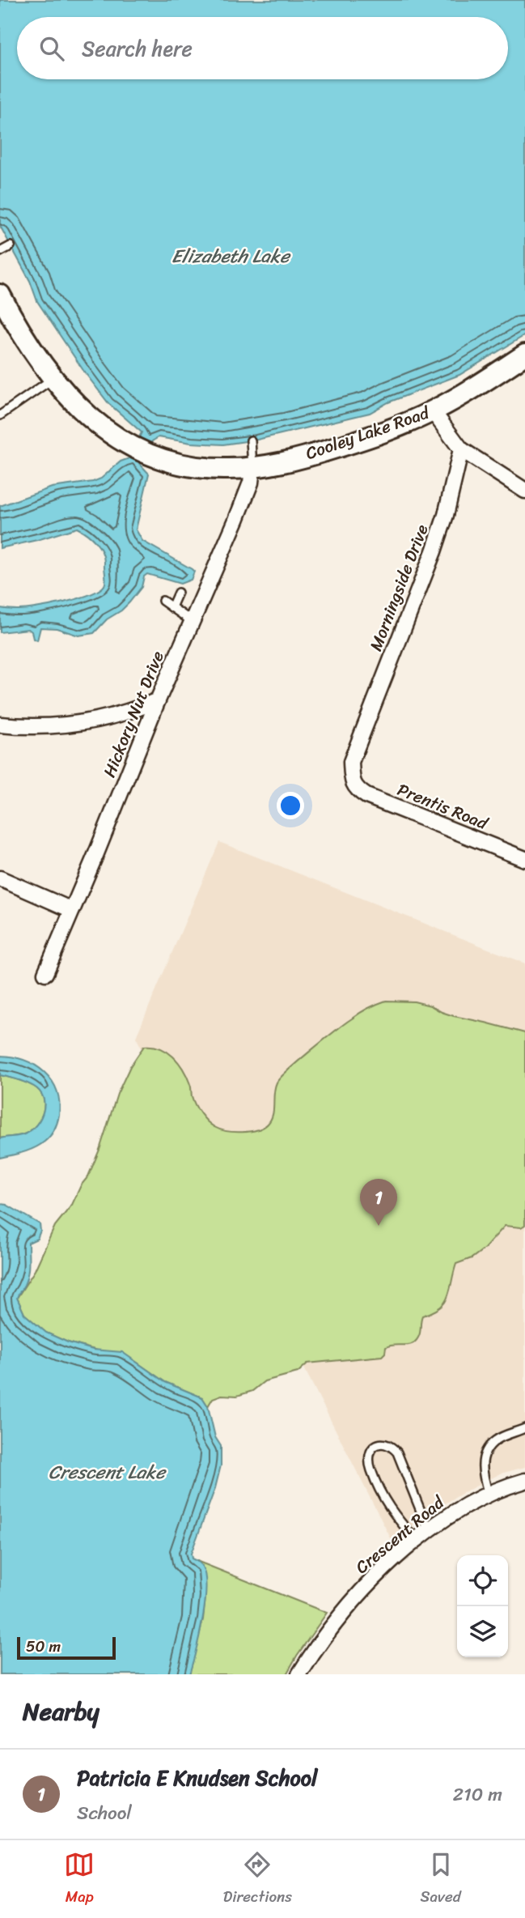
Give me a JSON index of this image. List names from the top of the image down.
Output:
{
  "streets": {
    "main road": ["Cooley Lake Road"],
    "street": [
      "Morningside Drive",
      "Hickory Nut Drive",
      "Prentis Road",
      "Crescent Road"
    ]
  },
  "crossings": [
    ["Cooley Lake Road", "Hickory Nut Drive"],
    ["Morningside Drive", "Prentis Road"]
  ],
  "water": ["Elizabeth Lake", "Crescent Lake"],
  "scale_bar": "50 m",
  "page": {
    "search": "Search here",
    "pins": "1",
    "scale": "50 m",
    "heading": "Nearby",
    "list": [
      {
        "mark": "1",
        "name": "Patricia E Knudsen School",
        "note": "School",
        "value": "210 m"
      }
    ],
    "nav": ["Map", "Directions", "Saved"]
  }
}
